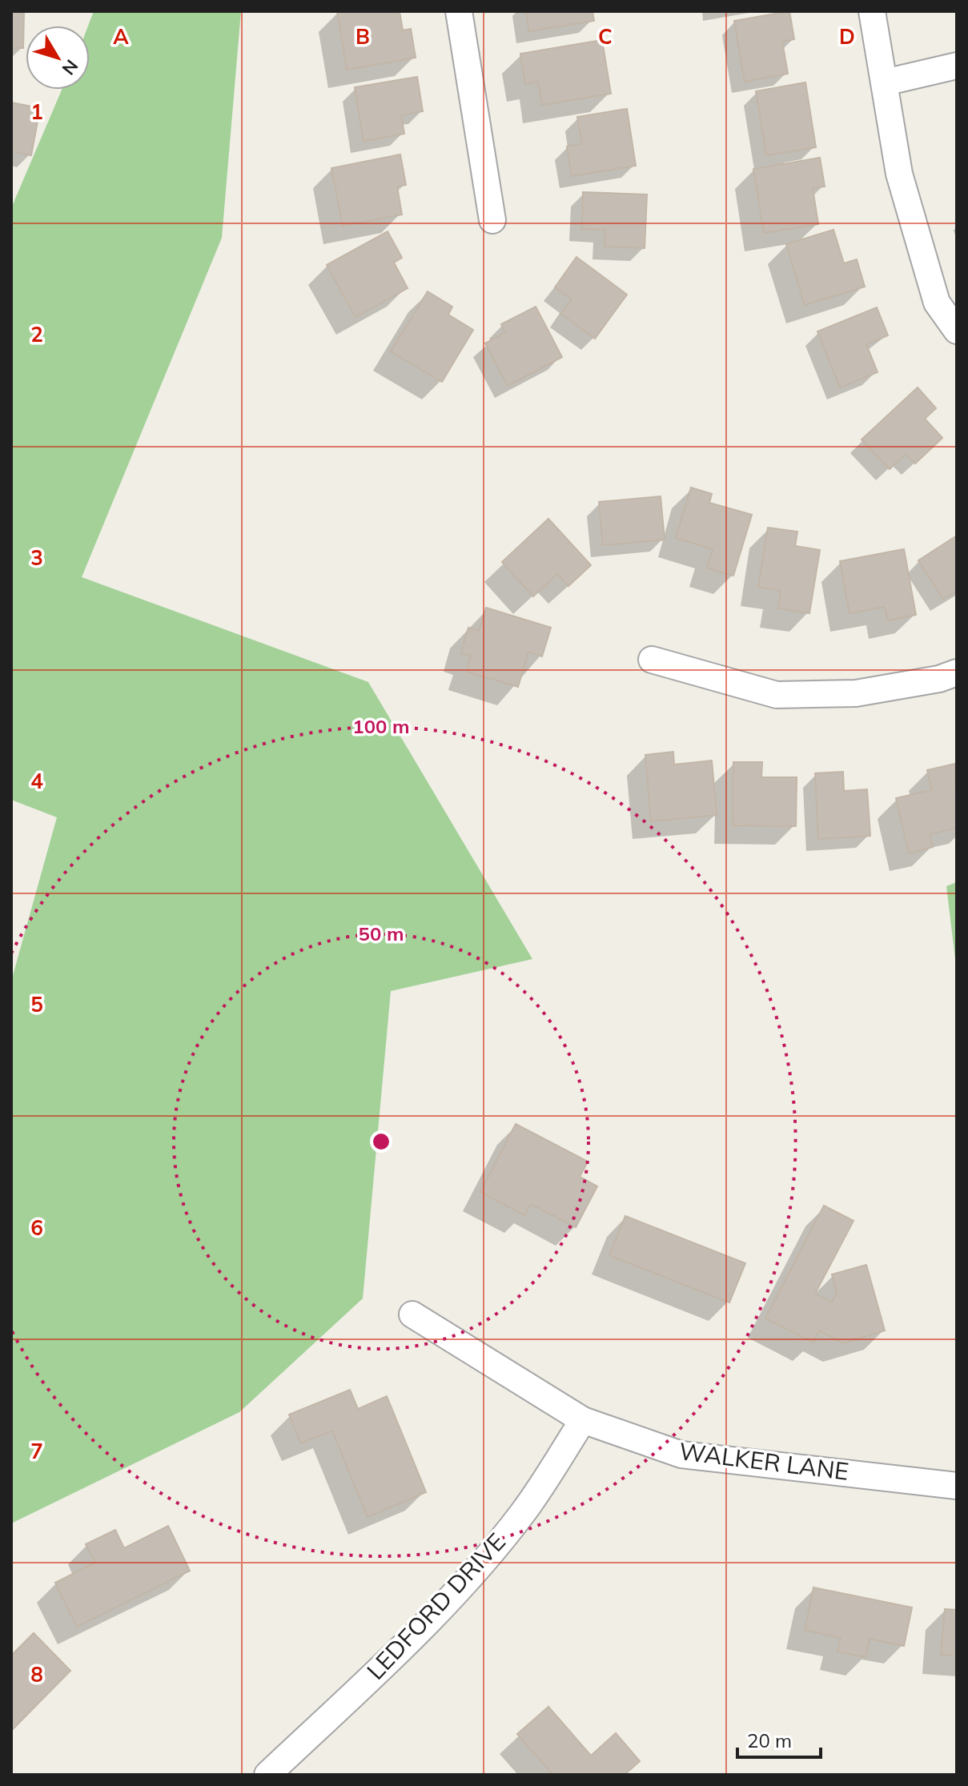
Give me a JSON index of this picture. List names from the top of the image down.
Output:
{
  "streets": {
    "street": ["WALKER LANE", "LEDFORD DRIVE"]
  },
  "crossings": [
    ["WALKER LANE", "LEDFORD DRIVE"]
  ],
  "scale_bar": "20 m",
  "north": "bottom right",
  "grid": {
    "columns": [
      "A",
      "B",
      "C",
      "D"
    ],
    "rows": [
      "1",
      "2",
      "3",
      "4",
      "5",
      "6",
      "7",
      "8"
    ]
  },
  "rings": ["100 m", "50 m"]
}
